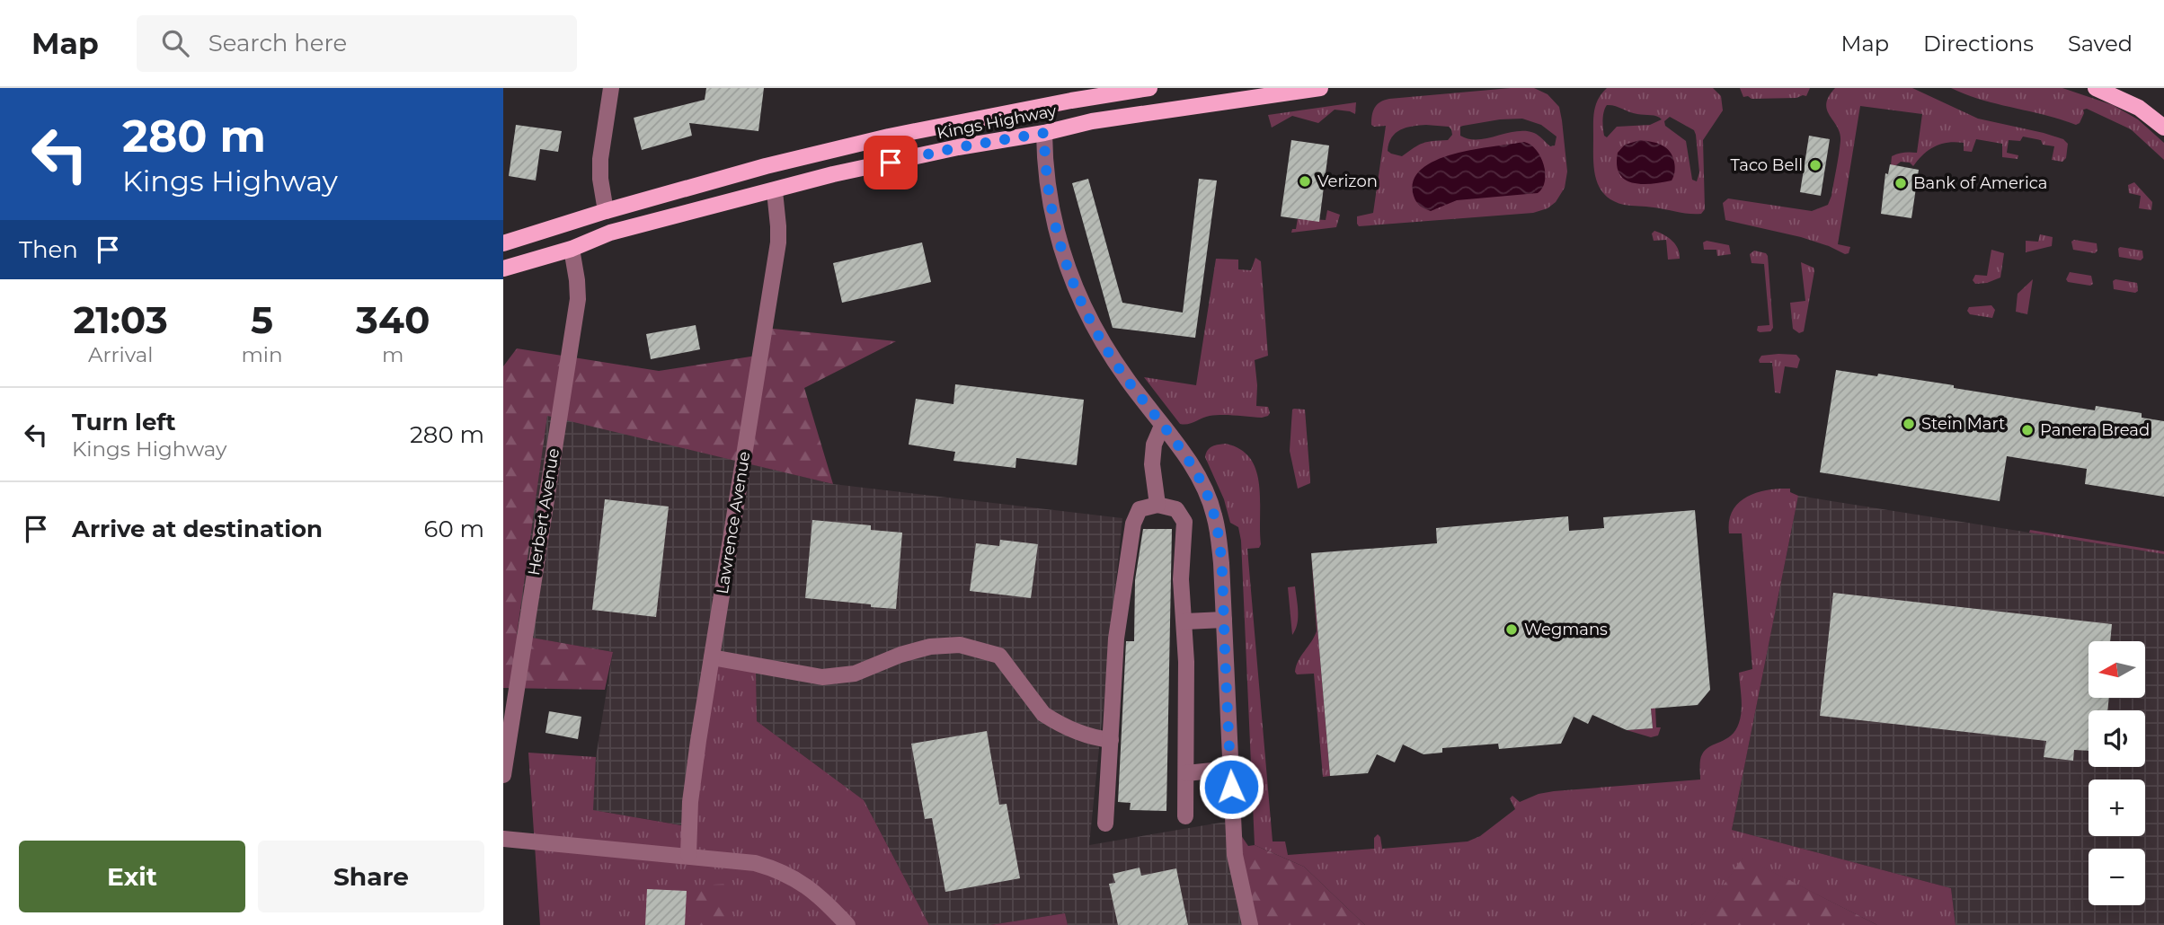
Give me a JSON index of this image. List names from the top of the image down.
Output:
{
  "streets": {
    "main road": ["Kings Highway"],
    "street": ["Herbert Avenue", "Lawrence Avenue"]
  },
  "crossings": [
    ["Kings Highway", "Herbert Avenue"],
    ["Kings Highway", "Lawrence Avenue"]
  ],
  "places": [
    "Taco Bell",
    "Verizon",
    "Bank of America",
    "Stein Mart",
    "Panera Bread",
    "Wegmans"
  ],
  "north": "left",
  "page": {
    "header": "Map",
    "search": "Search here",
    "nav": ["Map", "Directions", "Saved"],
    "turn": ["280 m", "Kings Highway"],
    "then": "Then",
    "eta": [
      "21:03",
      "Arrival",
      "5",
      "min",
      "340",
      "m"
    ],
    "list": [
      {
        "name": "Turn left",
        "note": "Kings Highway",
        "value": "280 m"
      },
      {
        "name": "Arrive at destination",
        "value": "60 m"
      }
    ],
    "map_buttons": ["+", "−"],
    "buttons": ["Exit", "Share"]
  }
}
